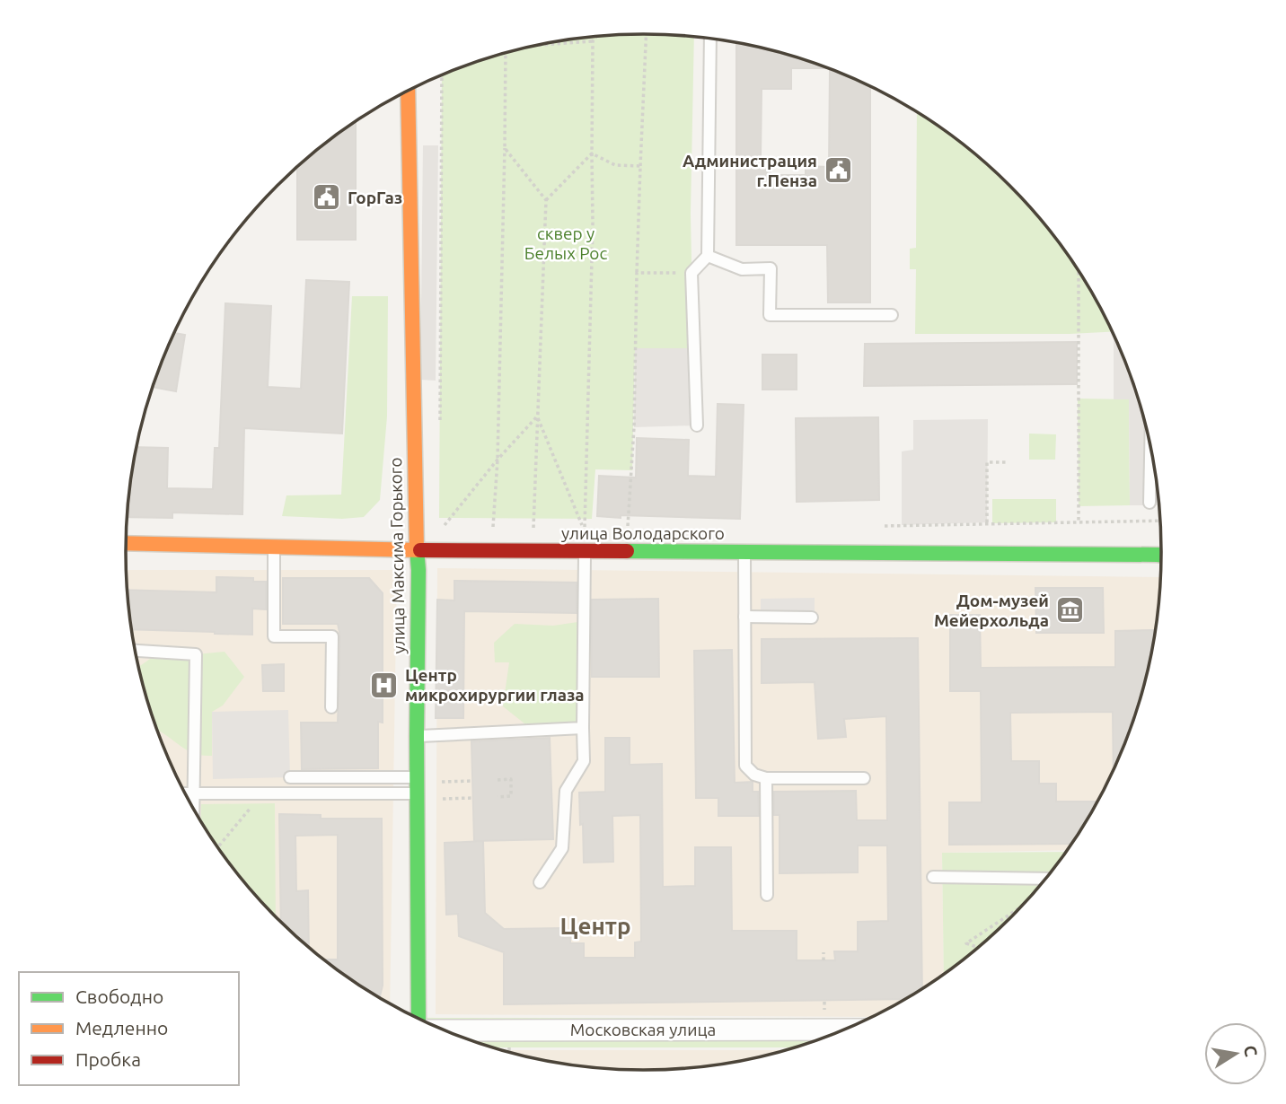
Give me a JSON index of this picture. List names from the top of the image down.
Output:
{
  "streets": {
    "main road": ["улица Володарского", "улица Максима Горького"],
    "street": ["Московская улица"]
  },
  "crossings": [
    ["улица Володарского", "улица Максима Горького"]
  ],
  "districts": ["Центр"],
  "parks": ["сквер у Белых Рос"],
  "places": {
    "public building": ["Администрация г.Пенза", "ГорГаз"],
    "museum": ["Дом-музей Мейерхольда"],
    "hospital": ["Центр микрохирургии глаза"]
  },
  "legend": ["Свободно", "Медленно", "Пробка"],
  "north": "right"
}
